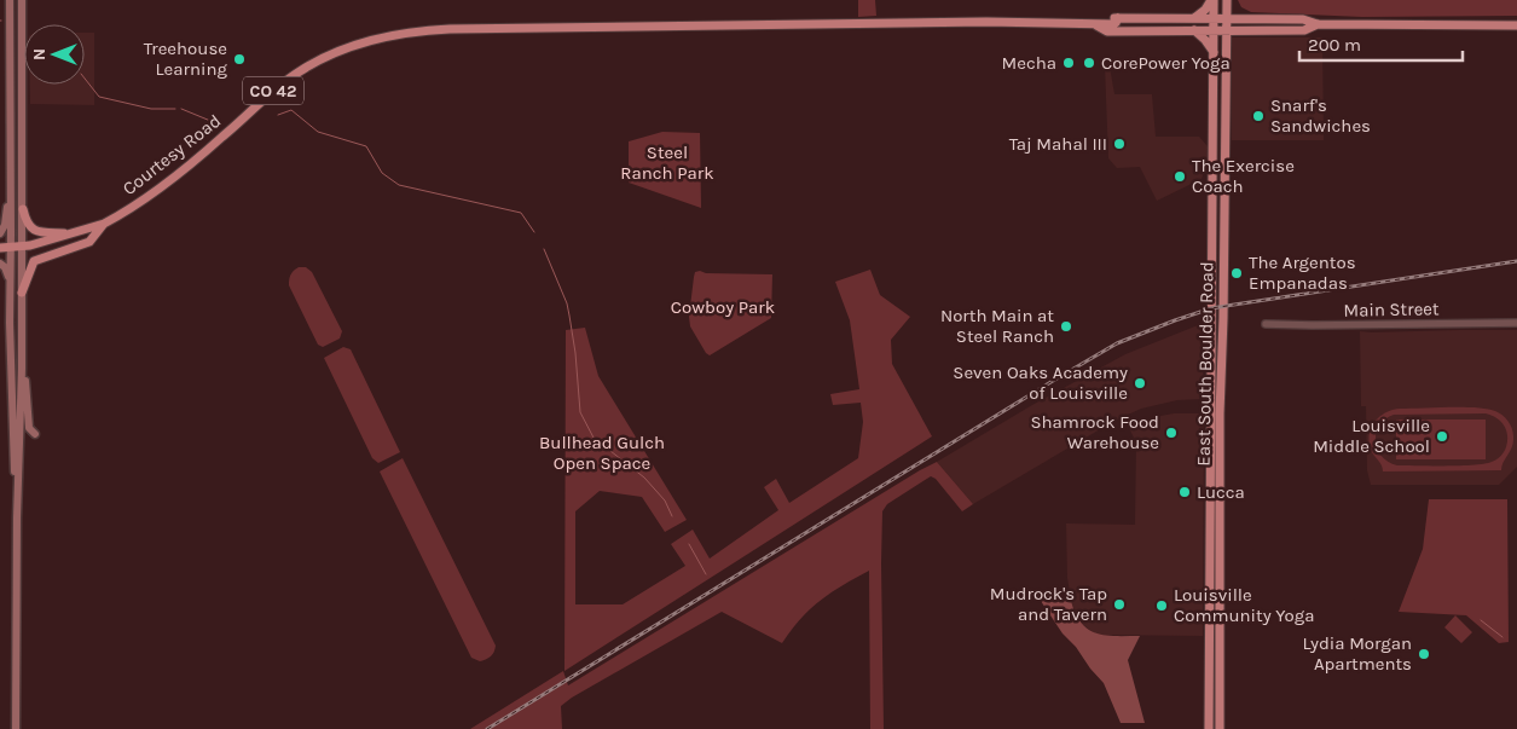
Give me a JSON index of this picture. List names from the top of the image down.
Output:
{
  "streets": {
    "main road": ["CO 42", "Courtesy Road", "East South Boulder Road"],
    "street": ["Main Street"]
  },
  "crossings": [
    ["CO 42", "Courtesy Road"],
    ["Courtesy Road", "East South Boulder Road"]
  ],
  "parks": ["Steel Ranch Park", "Cowboy Park", "Bullhead Gulch Open Space"],
  "places": [
    "Treehouse Learning",
    "Mecha",
    "CorePower Yoga",
    "Snarf's Sandwiches",
    "Taj Mahal III",
    "The Exercise Coach",
    "The Argentos Empanadas",
    "North Main at Steel Ranch",
    "Seven Oaks Academy of Louisville",
    "Shamrock Food Warehouse",
    "Louisville Middle School",
    "Lucca",
    "Mudrock's Tap and Tavern",
    "Louisville Community Yoga",
    "Lydia Morgan Apartments"
  ],
  "scale_bar": "200 m",
  "north": "left"
}
